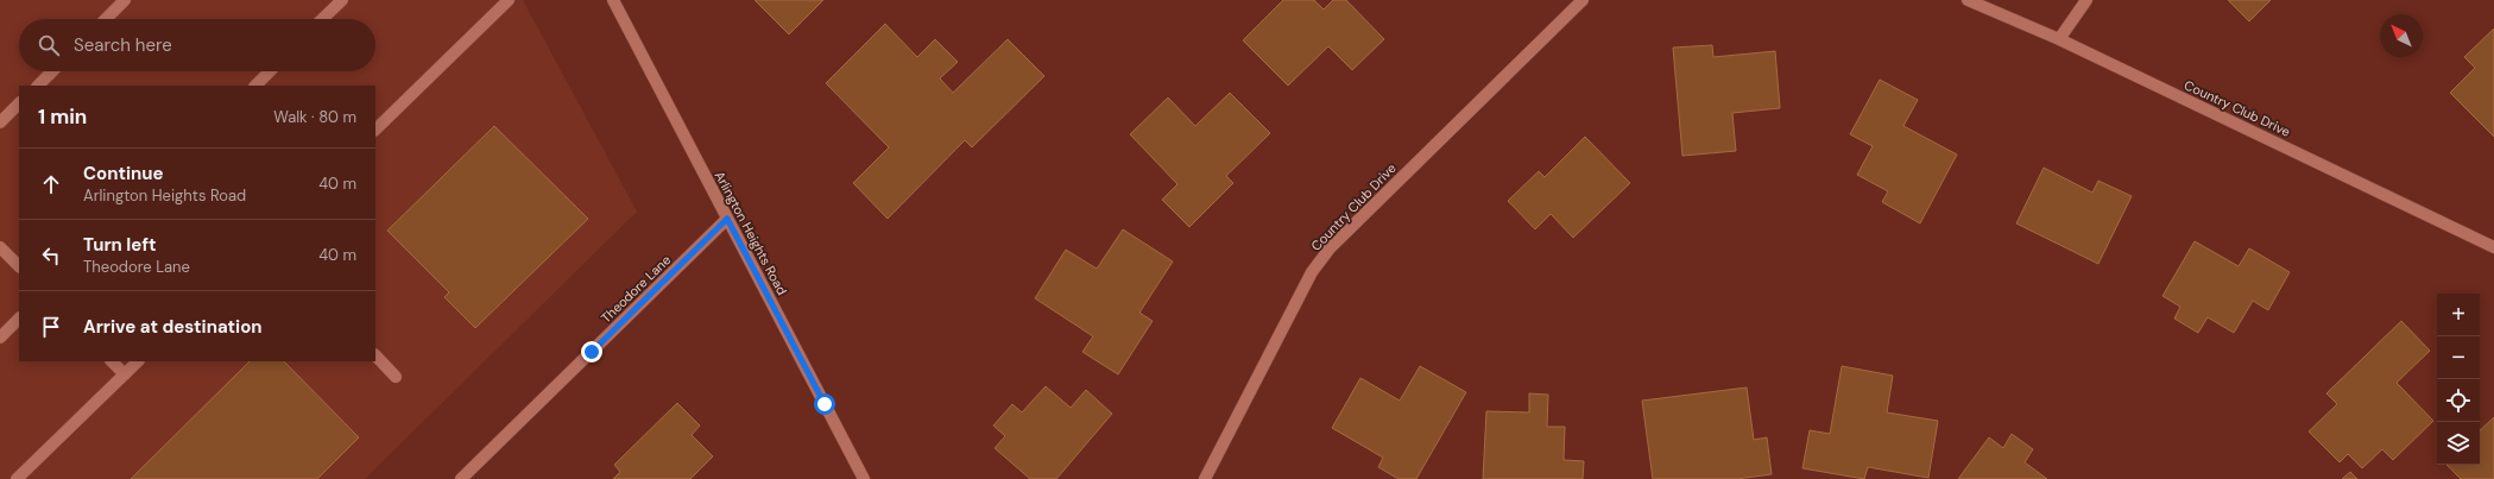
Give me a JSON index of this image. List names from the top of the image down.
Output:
{
  "streets": {
    "street": ["Country Club Drive", "Arlington Heights Road", "Theodore Lane"]
  },
  "crossings": [
    ["Arlington Heights Road", "Theodore Lane"]
  ],
  "north": "top left",
  "page": {
    "search": "Search here",
    "heading": ["1 min", "Walk · 80 m"],
    "list": [
      ["Continue", "Arlington Heights Road", "40 m"],
      ["Turn left", "Theodore Lane", "40 m"],
      "Arrive at destination"
    ],
    "map_buttons": ["+", "−"]
  }
}
